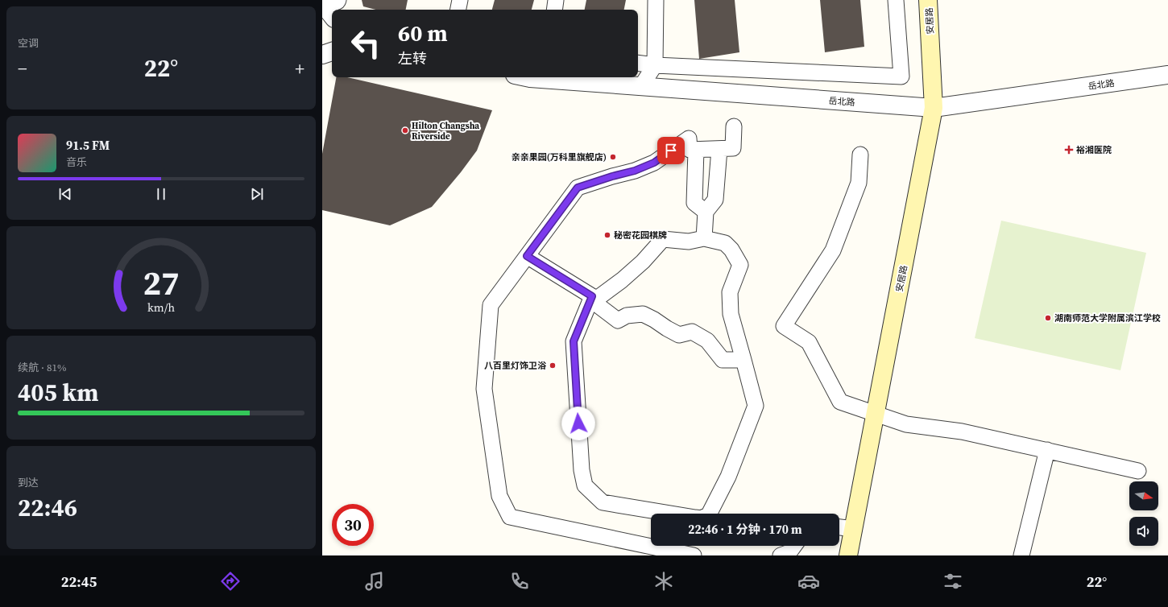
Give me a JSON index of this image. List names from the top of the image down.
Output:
{
  "streets": {
    "main road": ["安居路"],
    "street": ["岳北路"]
  },
  "crossings": [
    ["安居路", "岳北路"]
  ],
  "places": {
    "other": [
      "Hilton Changsha Riverside",
      "亲亲果园(万科里旗舰店)",
      "秘密花园棋牌",
      "湖南师范大学附属滨江学校",
      "八百里灯饰卫浴"
    ],
    "health": ["裕湘医院"]
  },
  "north": "right",
  "page": {
    "tile": [
      "空调",
      ["续航 · 81%", "405 km"],
      ["到达", "22:46"]
    ],
    "turn": ["60 m", "左转"],
    "heat": ["−", "22°", "+"],
    "song": ["91.5 FM", "音乐"],
    "limit": "30",
    "trip": "22:46 · 1 分钟 · 170 m",
    "tabs": ["22:45", "22°"],
    "gauge": ["27", "km/h"]
  }
}
